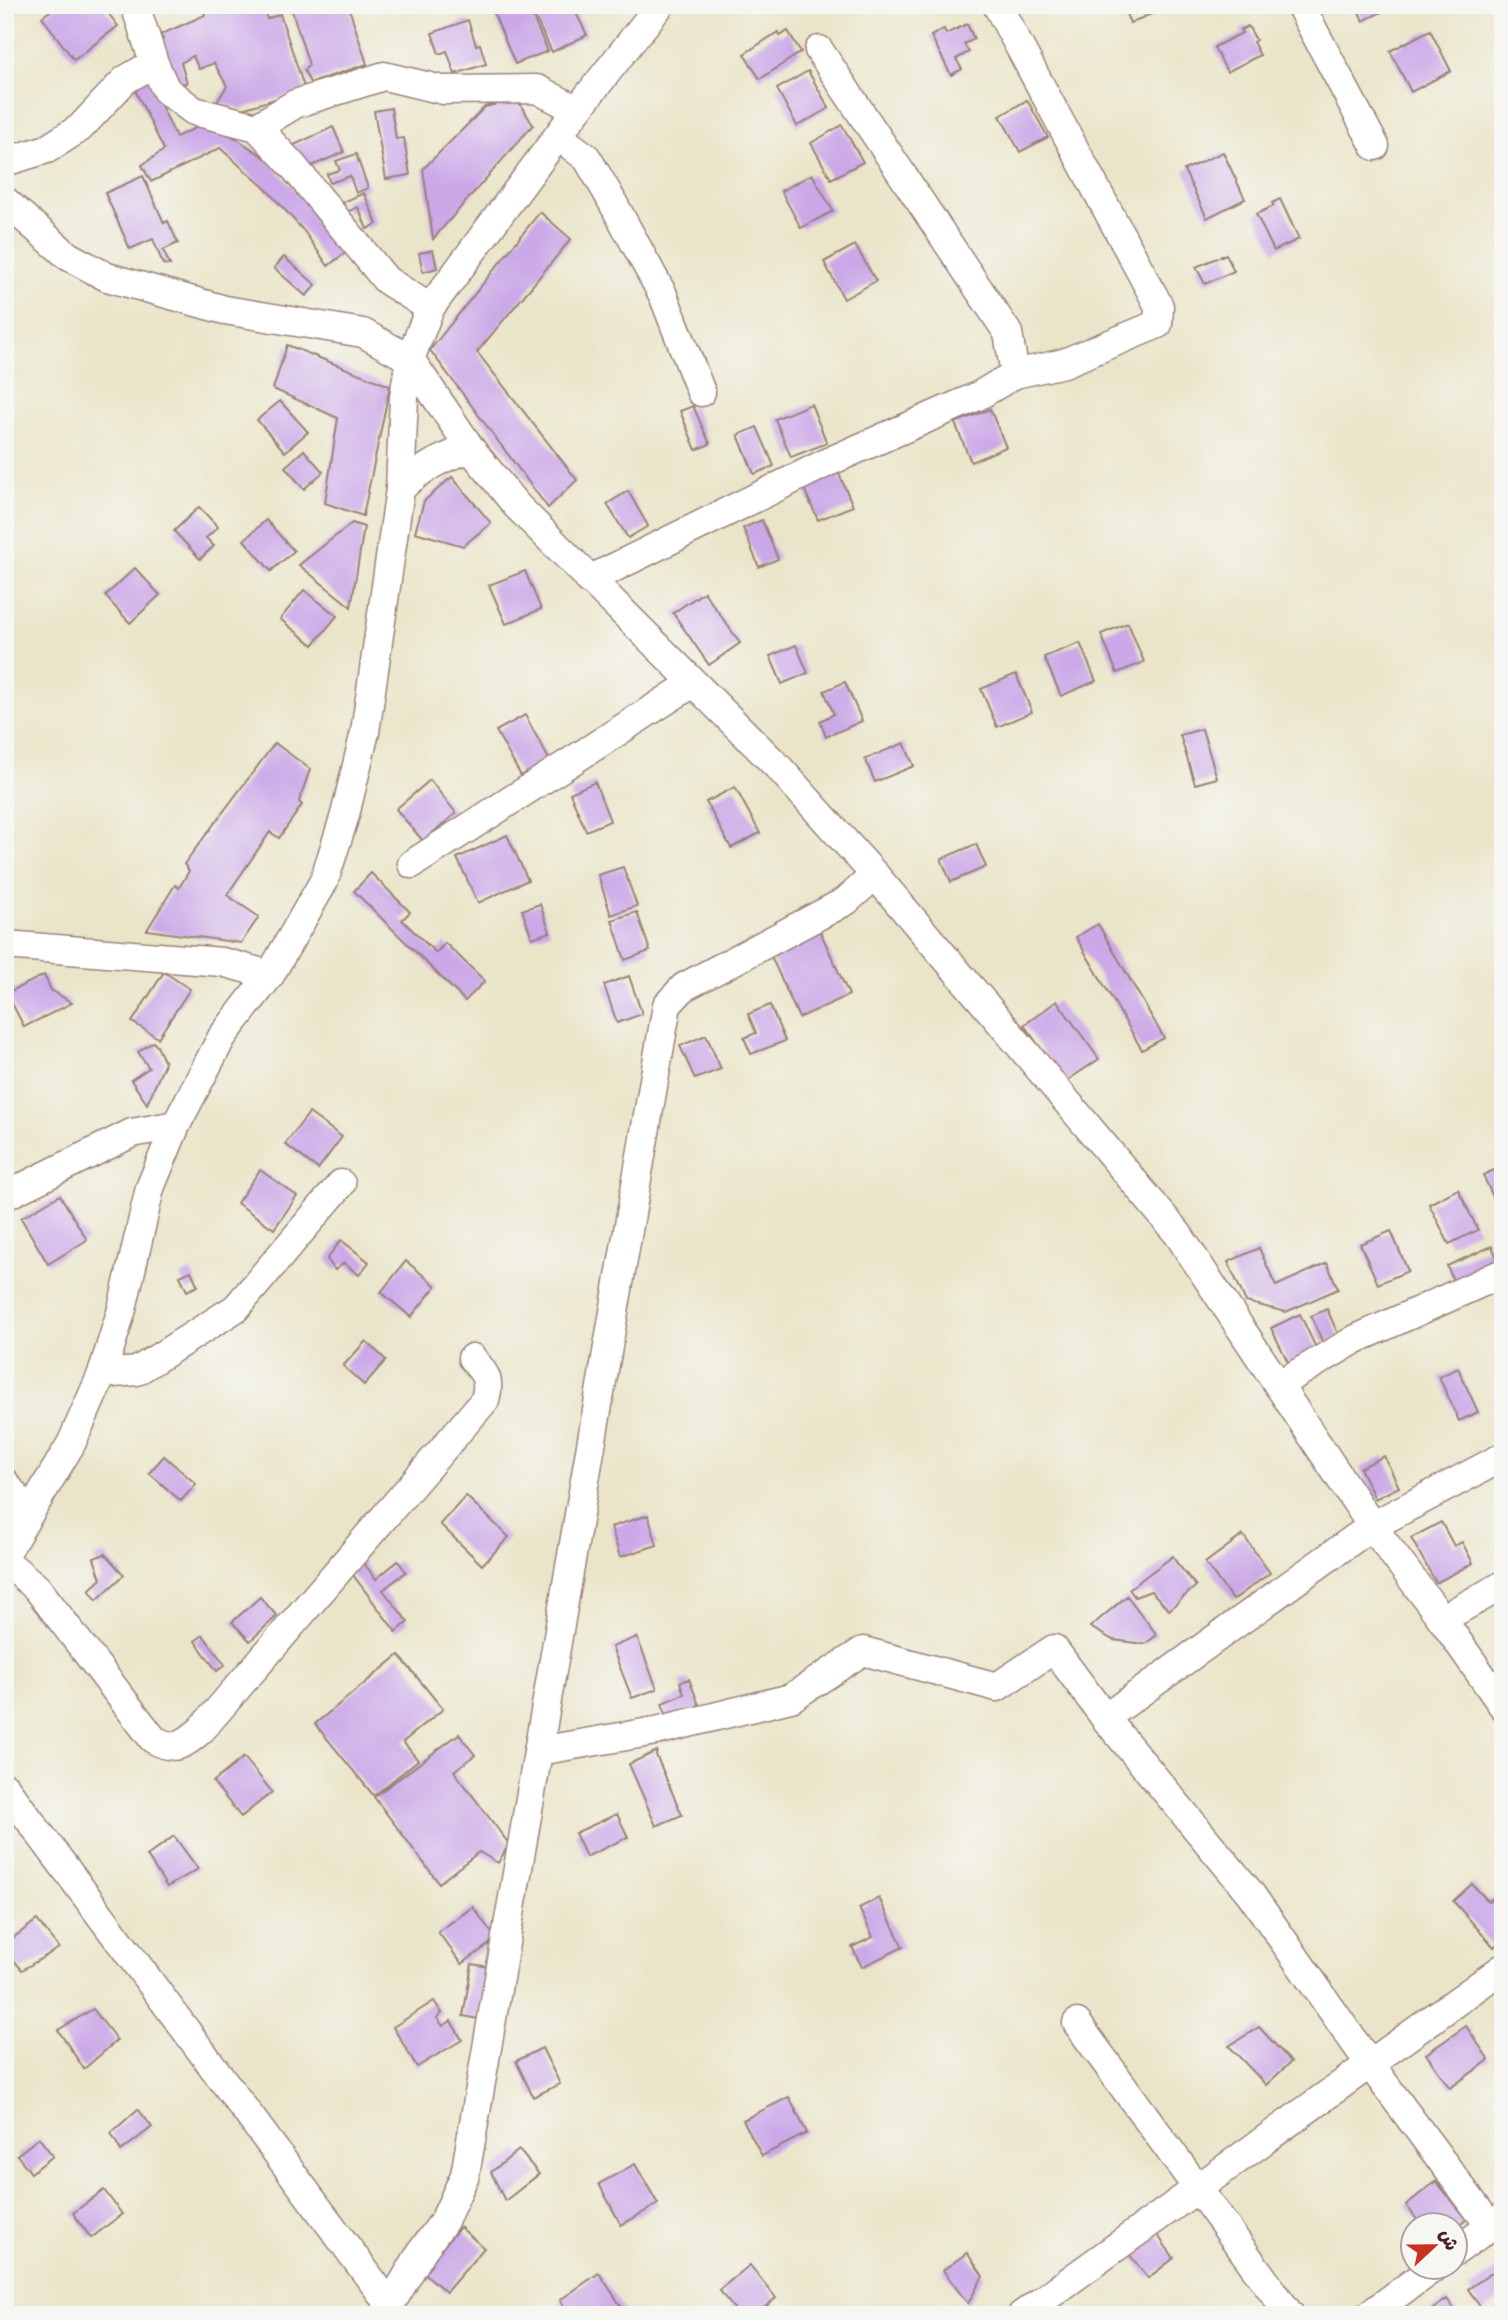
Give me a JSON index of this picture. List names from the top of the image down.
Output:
{
  "north": "right"
}
